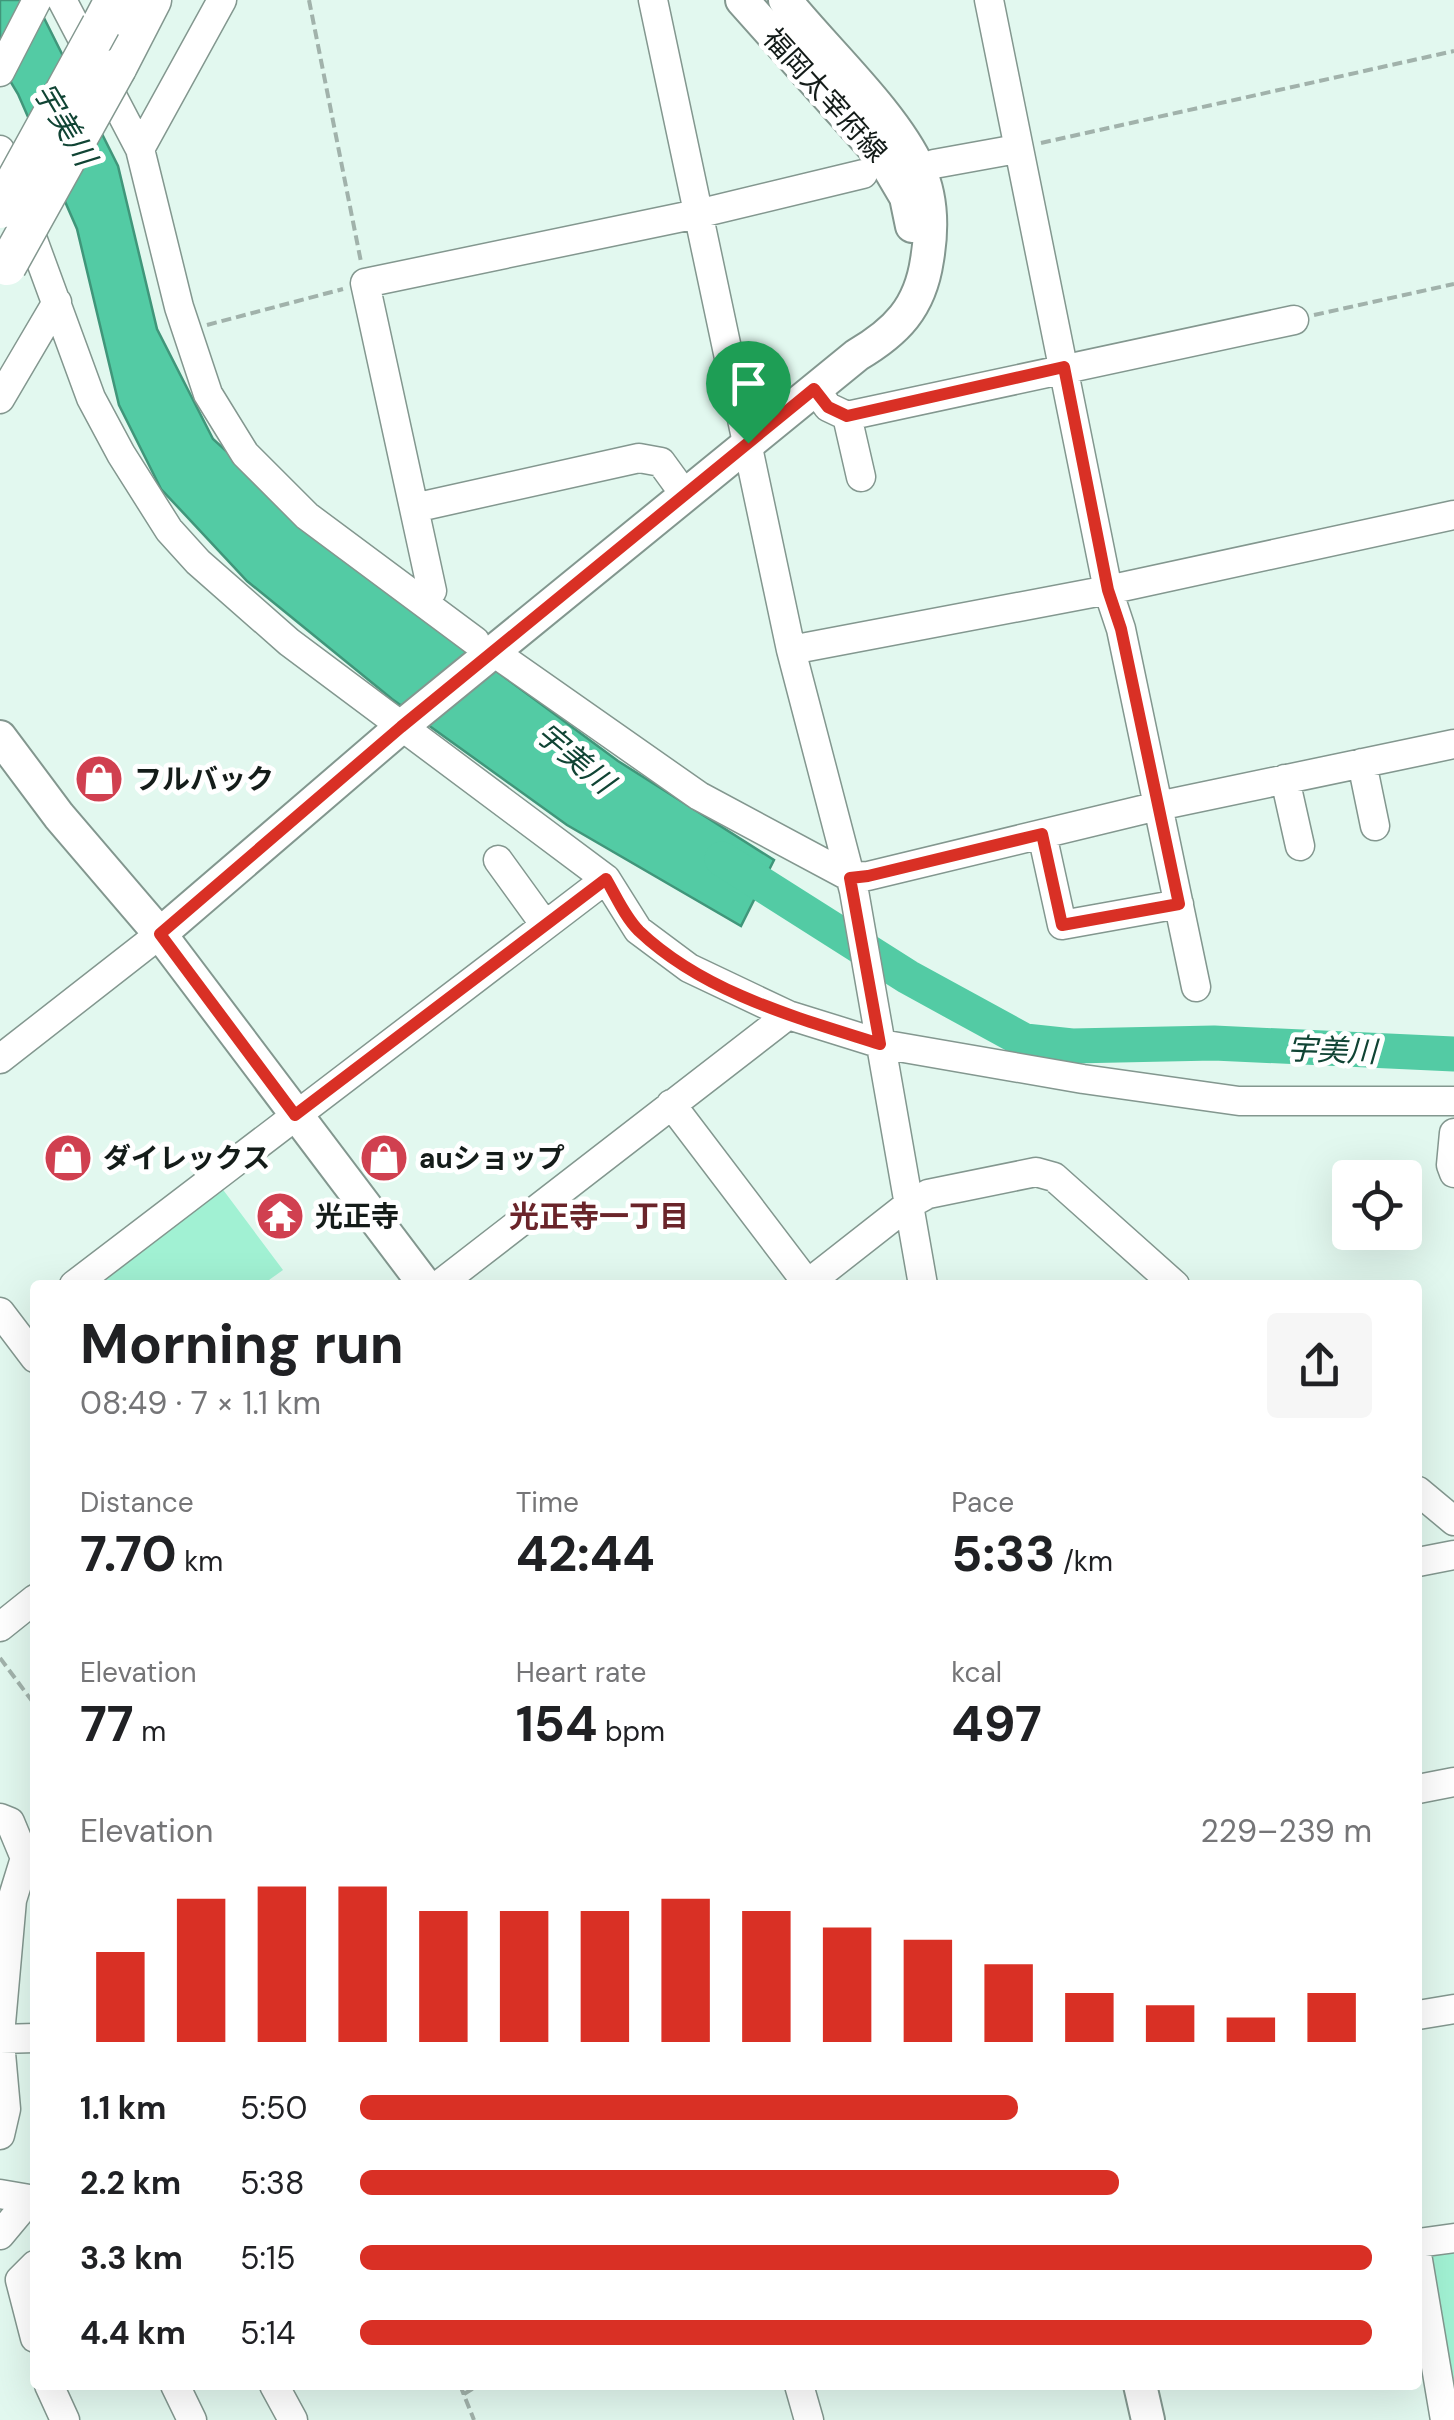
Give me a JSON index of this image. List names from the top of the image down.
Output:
{
  "streets": {
    "main road": ["福岡太宰府線"]
  },
  "districts": ["光正寺一丁目"],
  "water": ["宇美川"],
  "places": {
    "shop": ["フルバック", "ダイレックス", "auショップ"],
    "temple": ["光正寺"]
  },
  "page": {
    "heading": ["Morning run", "08:49 · 7 × 1.1 km"],
    "stats": [
      ["Distance", "7.70 km"],
      ["Time", "42:44"],
      ["Pace", "5:33 /km"],
      ["Elevation", "77 m"],
      ["Heart rate", "154 bpm"],
      ["kcal", "497"]
    ],
    "chart": ["Elevation", "229–239 m"],
    "list": [
      {
        "name": "1.1 km",
        "note": "5:50"
      },
      {
        "name": "2.2 km",
        "note": "5:38"
      },
      {
        "name": "3.3 km",
        "note": "5:15"
      },
      {
        "name": "4.4 km",
        "note": "5:14"
      }
    ]
  }
}
